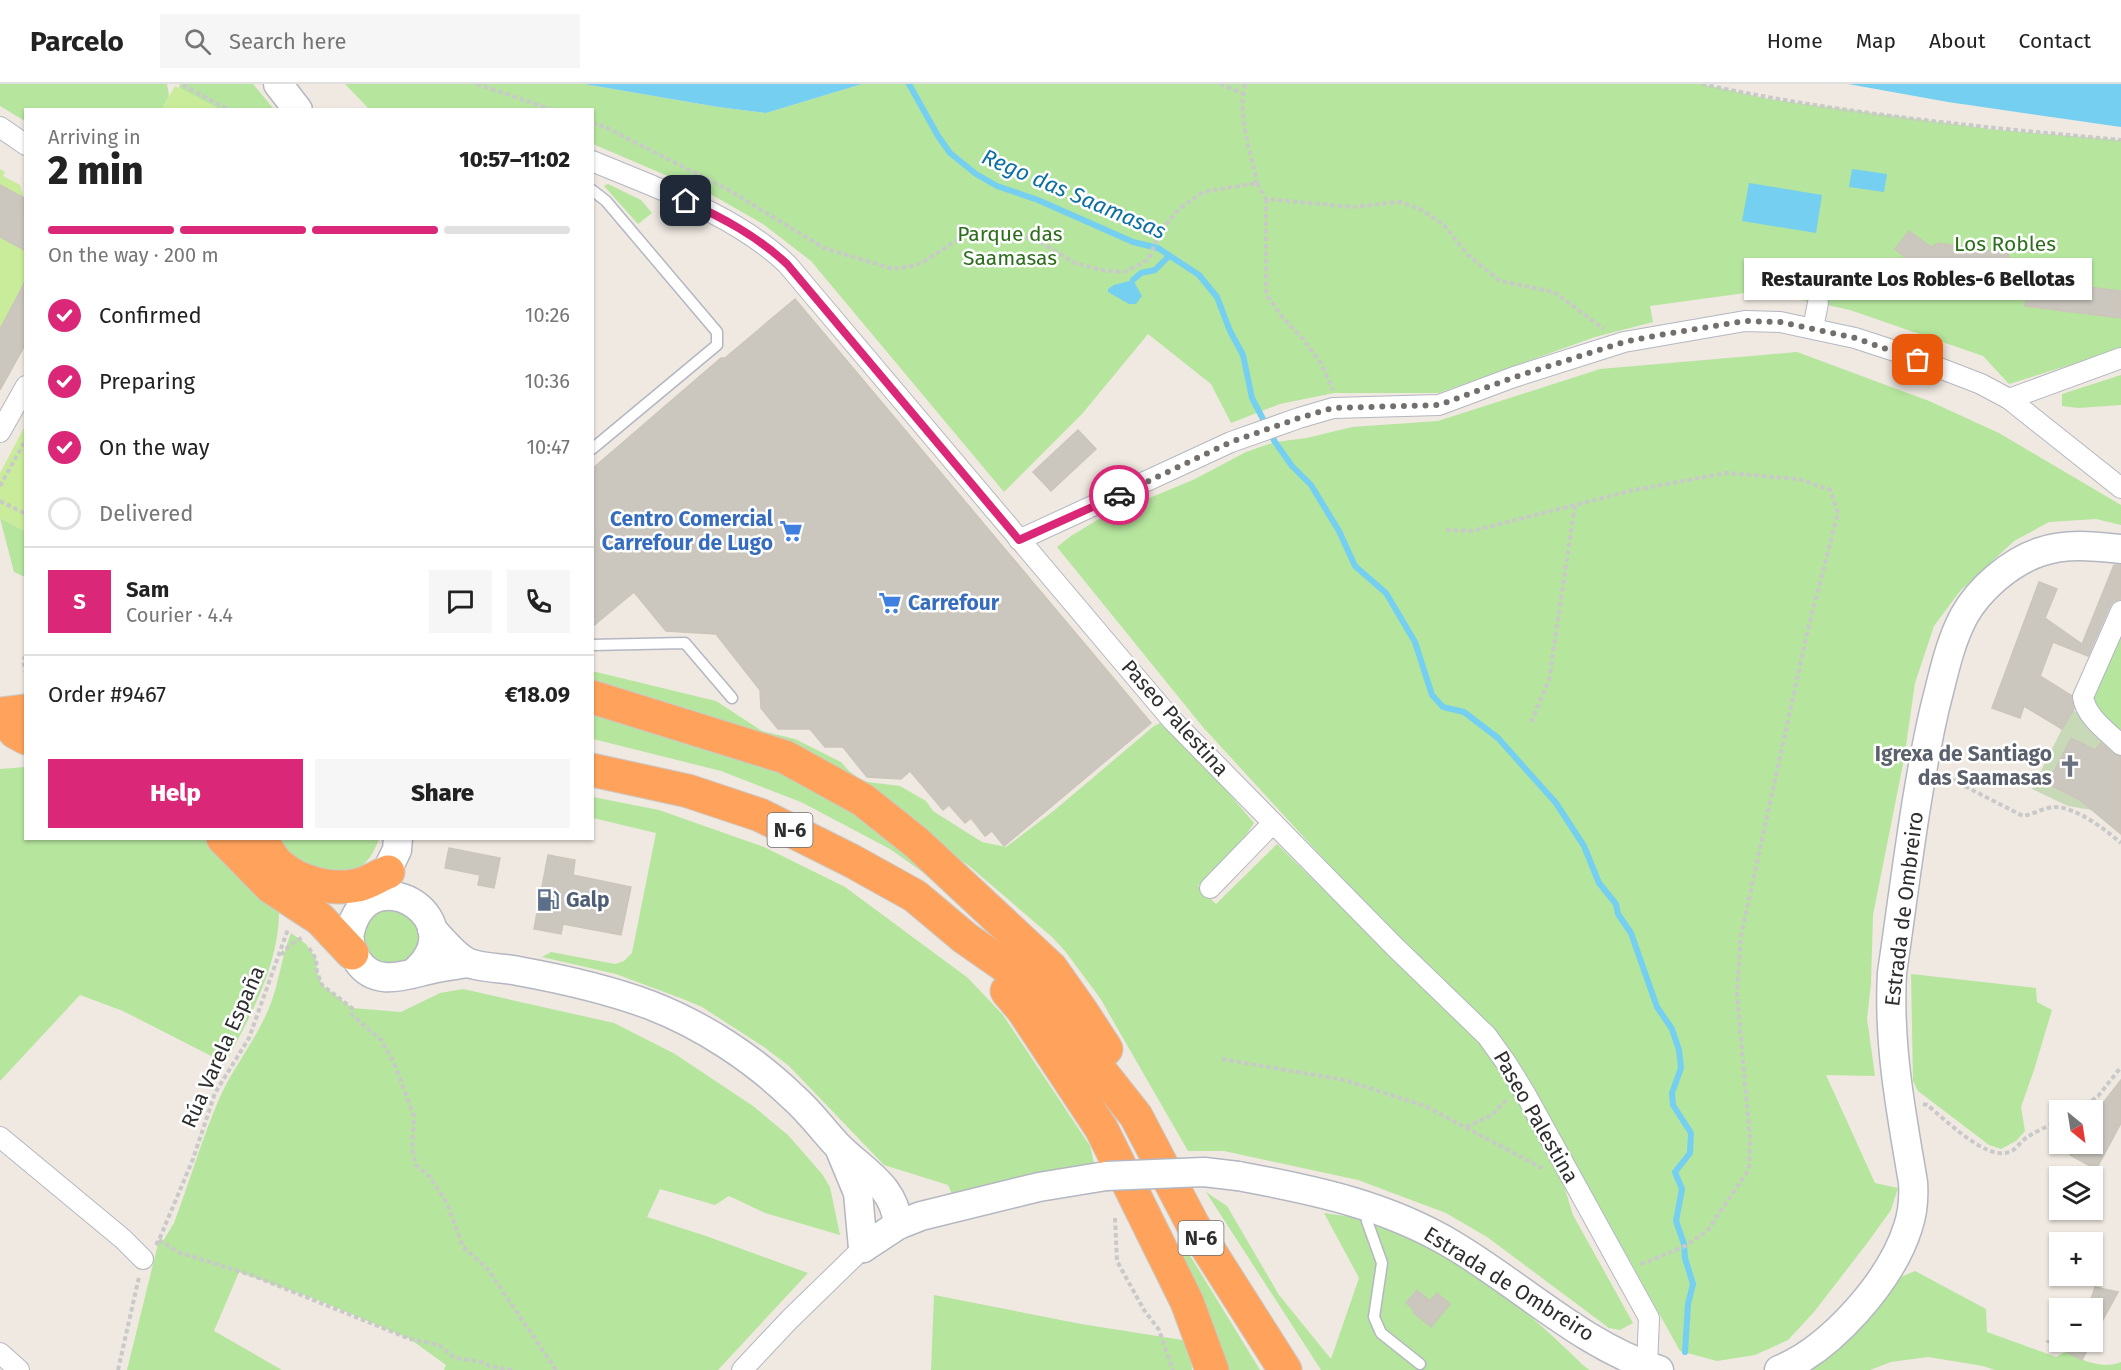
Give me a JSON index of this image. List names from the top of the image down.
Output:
{
  "streets": {
    "highway": ["N-6"],
    "street": ["Paseo Palestina", "Estrada de Ombreiro"],
    "path": ["Rúa Varela España"]
  },
  "crossings": [
    ["Paseo Palestina", "Estrada de Ombreiro"]
  ],
  "water": ["Rego das Saamasas"],
  "parks": ["Parque das Saamasas", "Los Robles"],
  "places": {
    "other": ["Restaurante Los Robles-6 Bellotas"],
    "supermarket": ["Centro Comercial Carrefour de Lugo", "Carrefour"],
    "church": ["Igrexa de Santiago das Saamasas"],
    "fuel station": ["Galp"]
  },
  "north": "bottom right",
  "page": {
    "header": "Parcelo",
    "search": "Search here",
    "nav": [
      "Home",
      "Map",
      "About",
      "Contact"
    ],
    "heading": ["2 min", "Arriving in", "10:57–11:02"],
    "panel": [
      "Sam",
      "Courier · 4.4",
      "Order #9467",
      "€18.09"
    ],
    "bar": "On the way · 200 m",
    "bubble": "Restaurante Los Robles-6 Bellotas",
    "list": [
      ["Confirmed", "10:26"],
      ["Preparing", "10:36"],
      ["On the way", "10:47"],
      "Delivered"
    ],
    "round": "S",
    "buttons": ["Help", "Share"],
    "map_buttons": ["+", "−"]
  }
}
